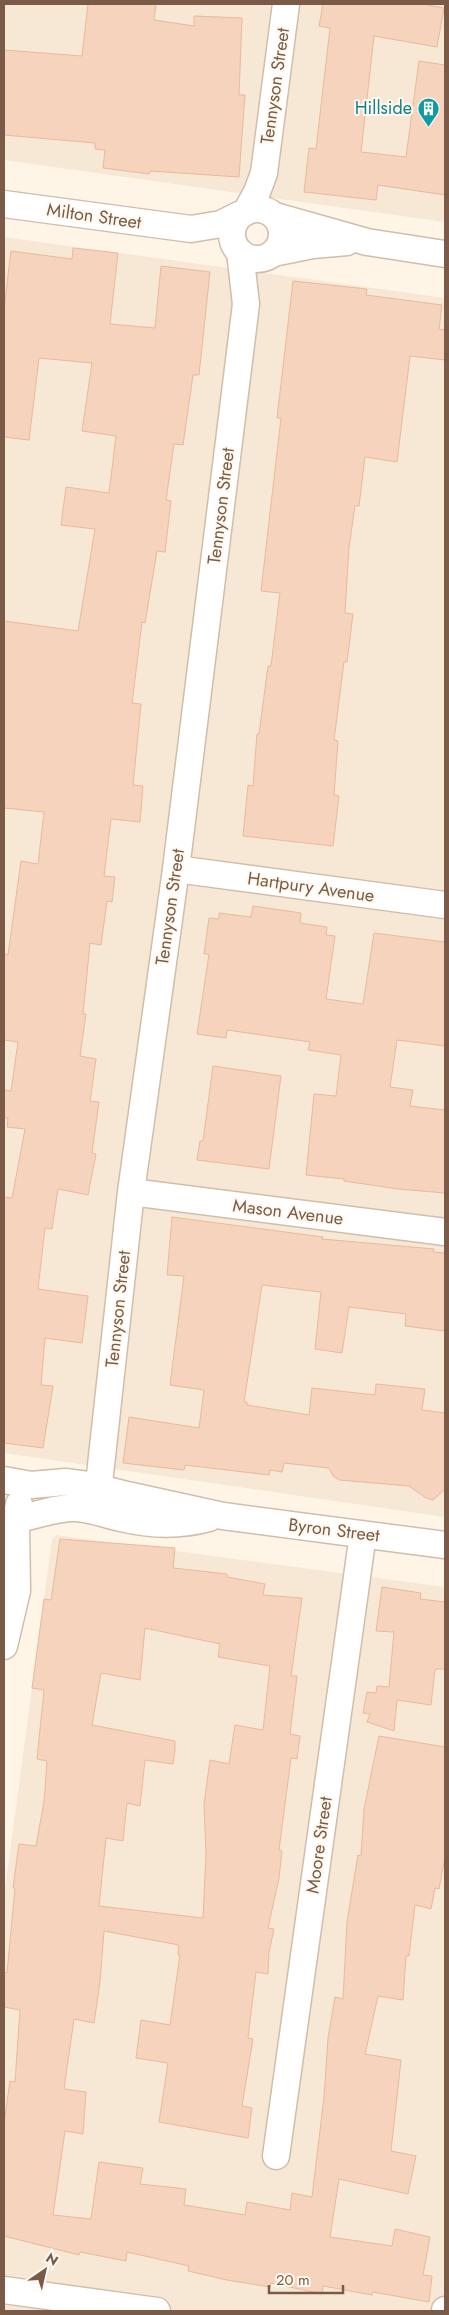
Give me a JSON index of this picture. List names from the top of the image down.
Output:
{
  "streets": {
    "street": [
      "Tennyson Street",
      "Milton Street",
      "Hartpury Avenue",
      "Mason Avenue",
      "Byron Street",
      "Moore Street"
    ]
  },
  "crossings": [
    ["Tennyson Street", "Milton Street"],
    ["Tennyson Street", "Hartpury Avenue"],
    ["Tennyson Street", "Mason Avenue"],
    ["Tennyson Street", "Byron Street"],
    ["Byron Street", "Moore Street"]
  ],
  "places": {
    "building": ["Hillside"]
  },
  "scale_bar": "20 m",
  "north": "top right"
}
